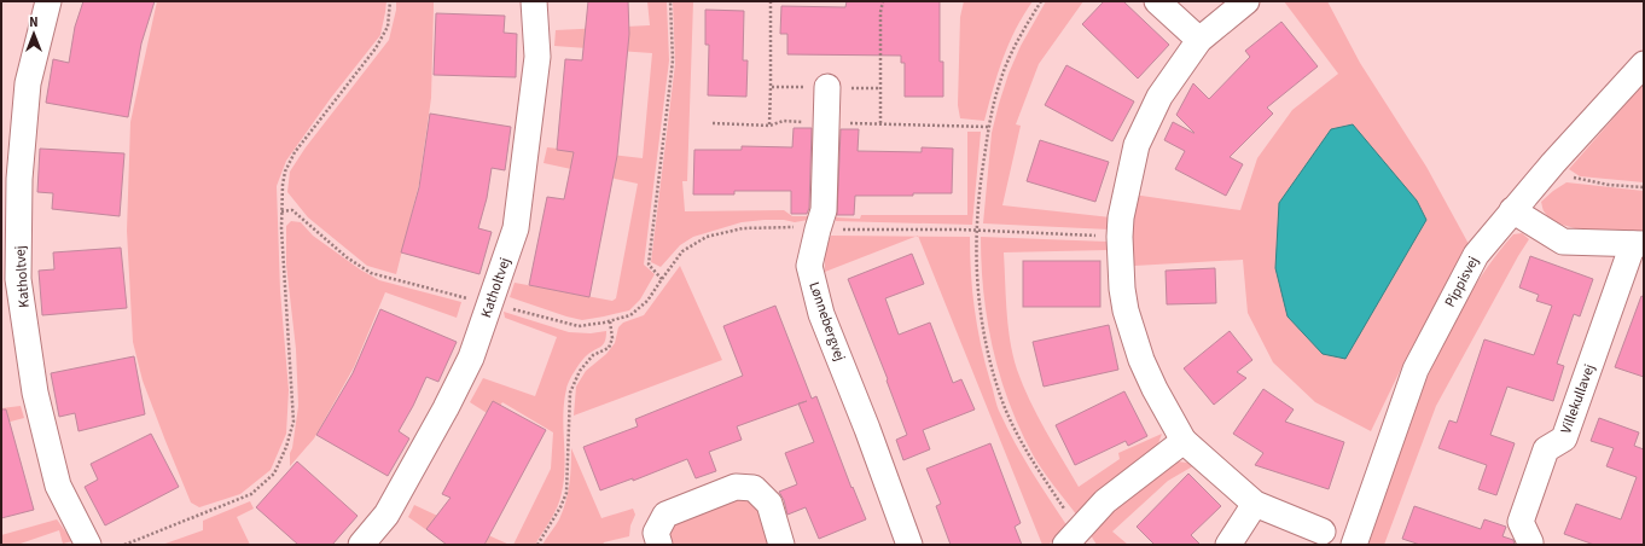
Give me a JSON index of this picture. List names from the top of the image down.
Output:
{
  "streets": {
    "street": [
      "Katholtvej",
      "Pippisvej",
      "Lønnebergvej",
      "Villekullavej"
    ]
  },
  "crossings": [
    ["Pippisvej", "Villekullavej"]
  ],
  "north": "top"
}
